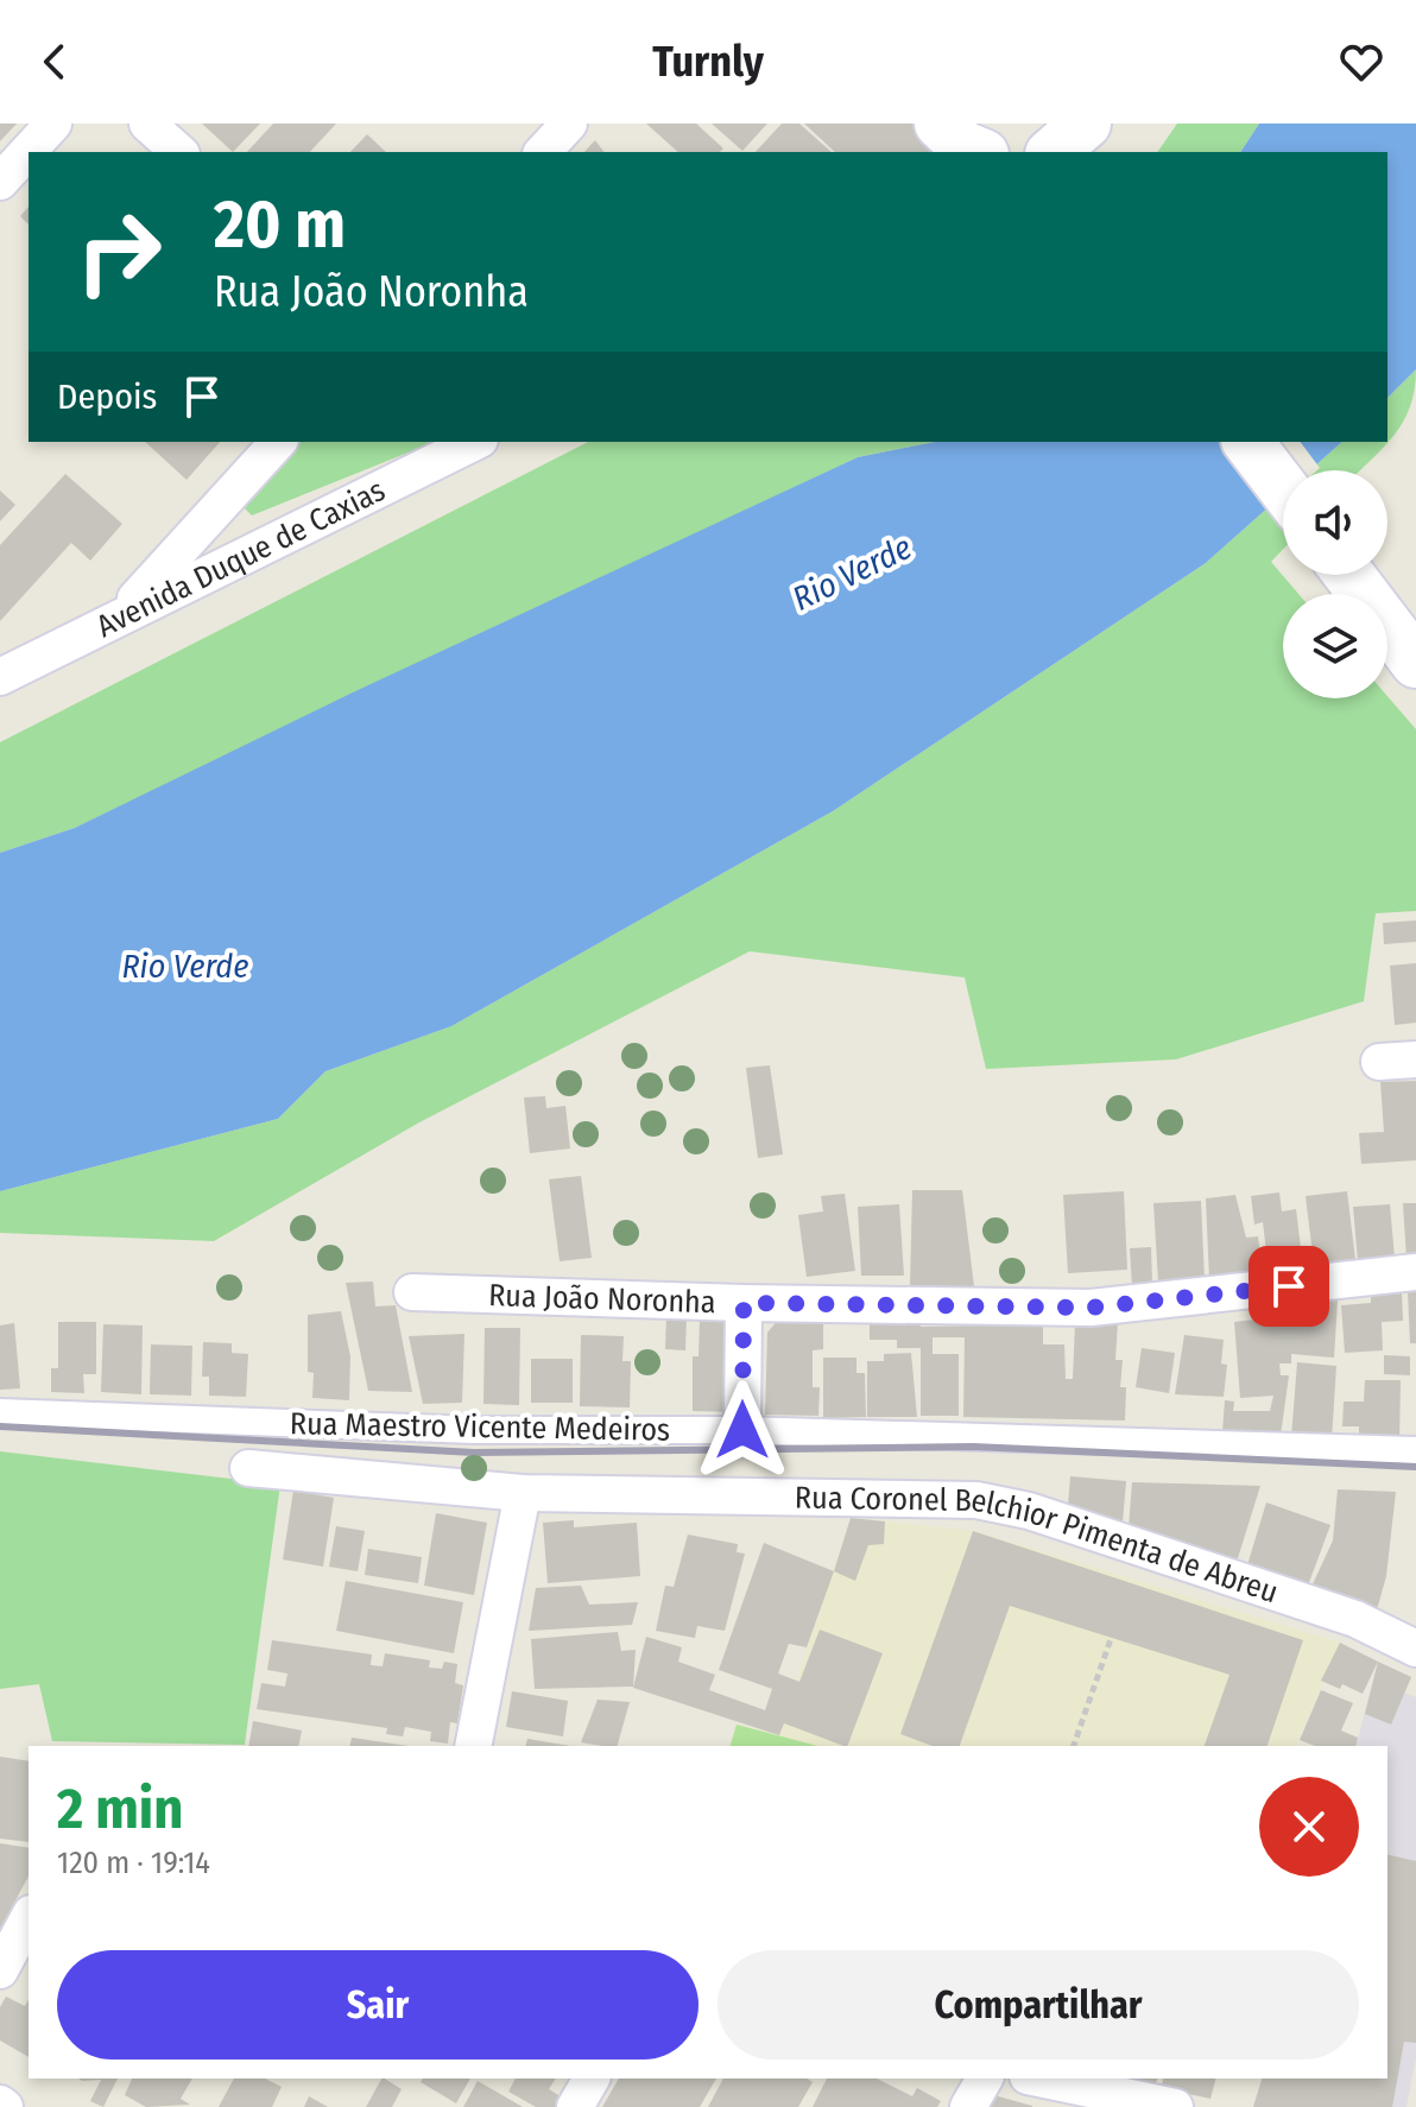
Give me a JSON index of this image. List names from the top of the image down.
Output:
{
  "streets": {
    "street": [
      "Avenida Duque de Caxias",
      "Rua João Noronha",
      "Rua Maestro Vicente Medeiros",
      "Rua Coronel Belchior Pimenta de Abreu"
    ]
  },
  "water": ["Rio Verde"],
  "page": {
    "header": "Turnly",
    "turn": ["20 m", "Rua João Noronha"],
    "then": "Depois",
    "heading": ["2 min", "120 m · 19:14"],
    "buttons": ["Sair", "Compartilhar"]
  }
}
